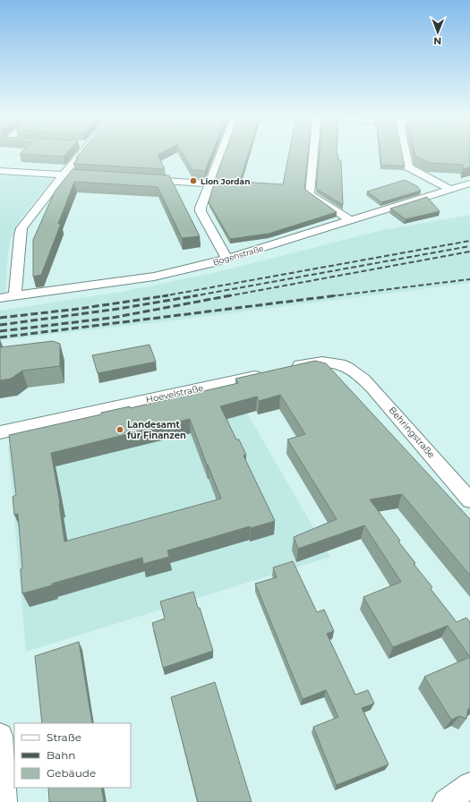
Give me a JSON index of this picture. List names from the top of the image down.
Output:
{
  "streets": {
    "street": ["Bogenstraße", "Hoevelstraße", "Behringstraße"]
  },
  "places": ["Lion Jordan", "Landesamt für Finanzen"],
  "legend": ["Straße", "Bahn", "Gebäude"],
  "north": "bottom"
}
